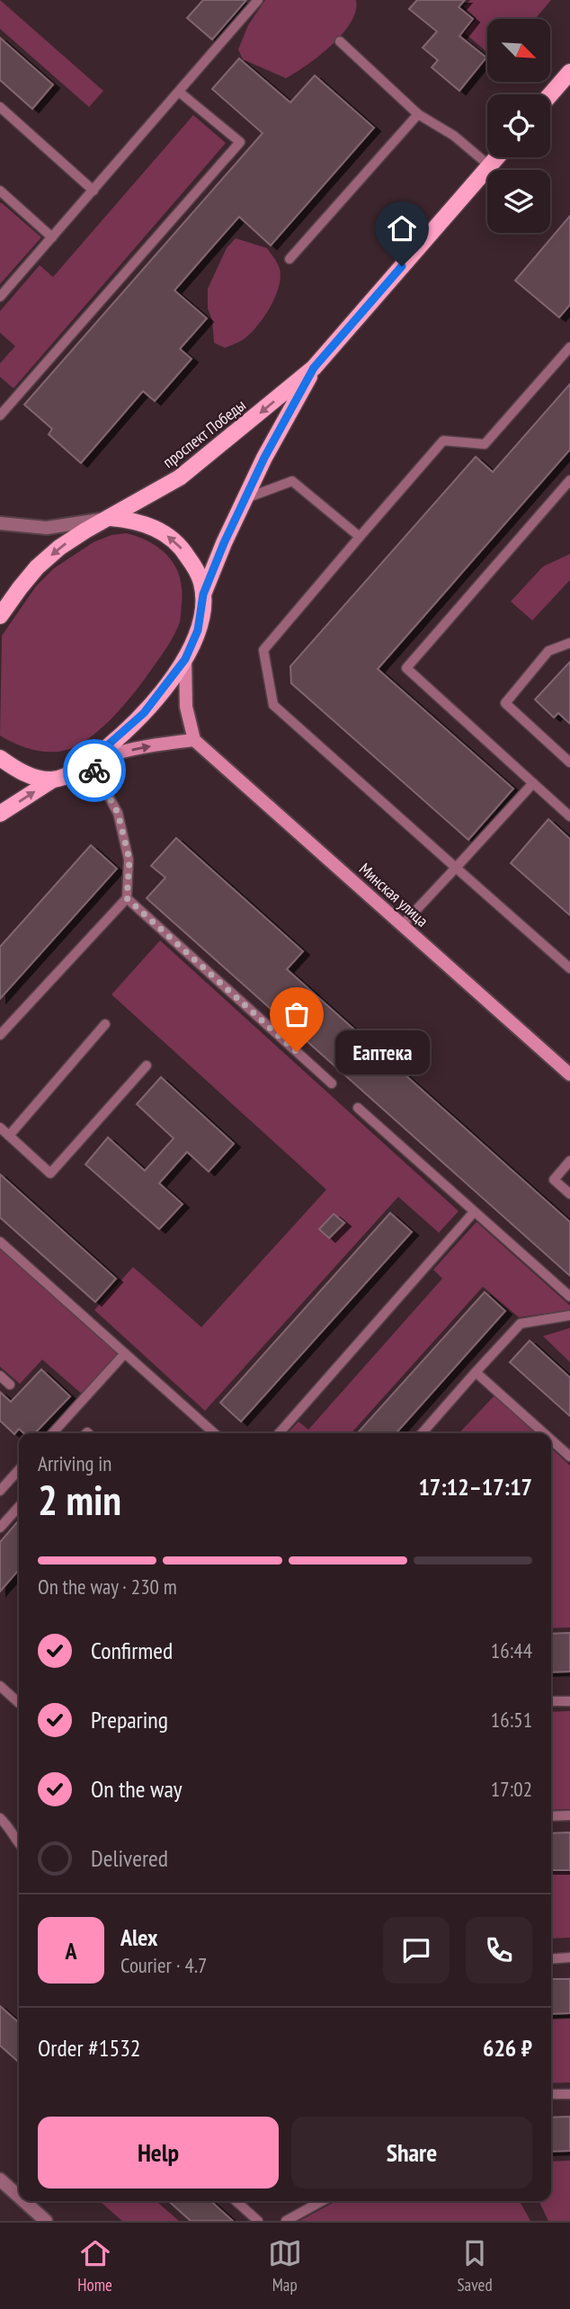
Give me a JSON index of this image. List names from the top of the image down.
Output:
{
  "streets": {
    "main road": ["проспект Победы", "Минская улица"]
  },
  "places": ["Еаптека"],
  "north": "bottom right",
  "page": {
    "bubble": "Еаптека",
    "heading": ["2 min", "Arriving in", "17:12–17:17"],
    "panel": [
      "Alex",
      "Courier · 4.7",
      "Order #1532",
      "626 ₽"
    ],
    "bar": "On the way · 230 m",
    "list": [
      ["Confirmed", "16:44"],
      ["Preparing", "16:51"],
      ["On the way", "17:02"],
      "Delivered"
    ],
    "round": "A",
    "buttons": ["Help", "Share"],
    "tabs": ["Home", "Map", "Saved"]
  }
}
